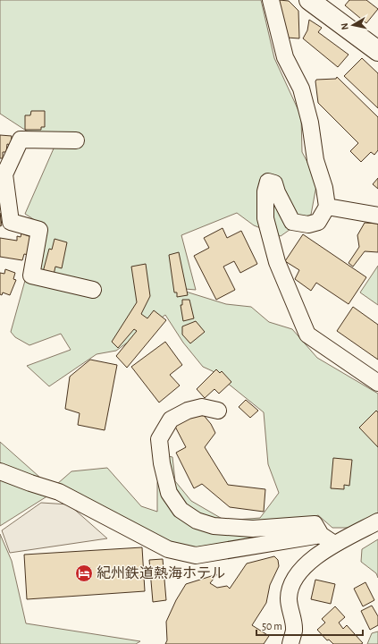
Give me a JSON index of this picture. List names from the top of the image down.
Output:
{
  "places": {
    "hotel": ["紀州鉄道熱海ホテル"]
  },
  "scale_bar": "50 m",
  "north": "left"
}
